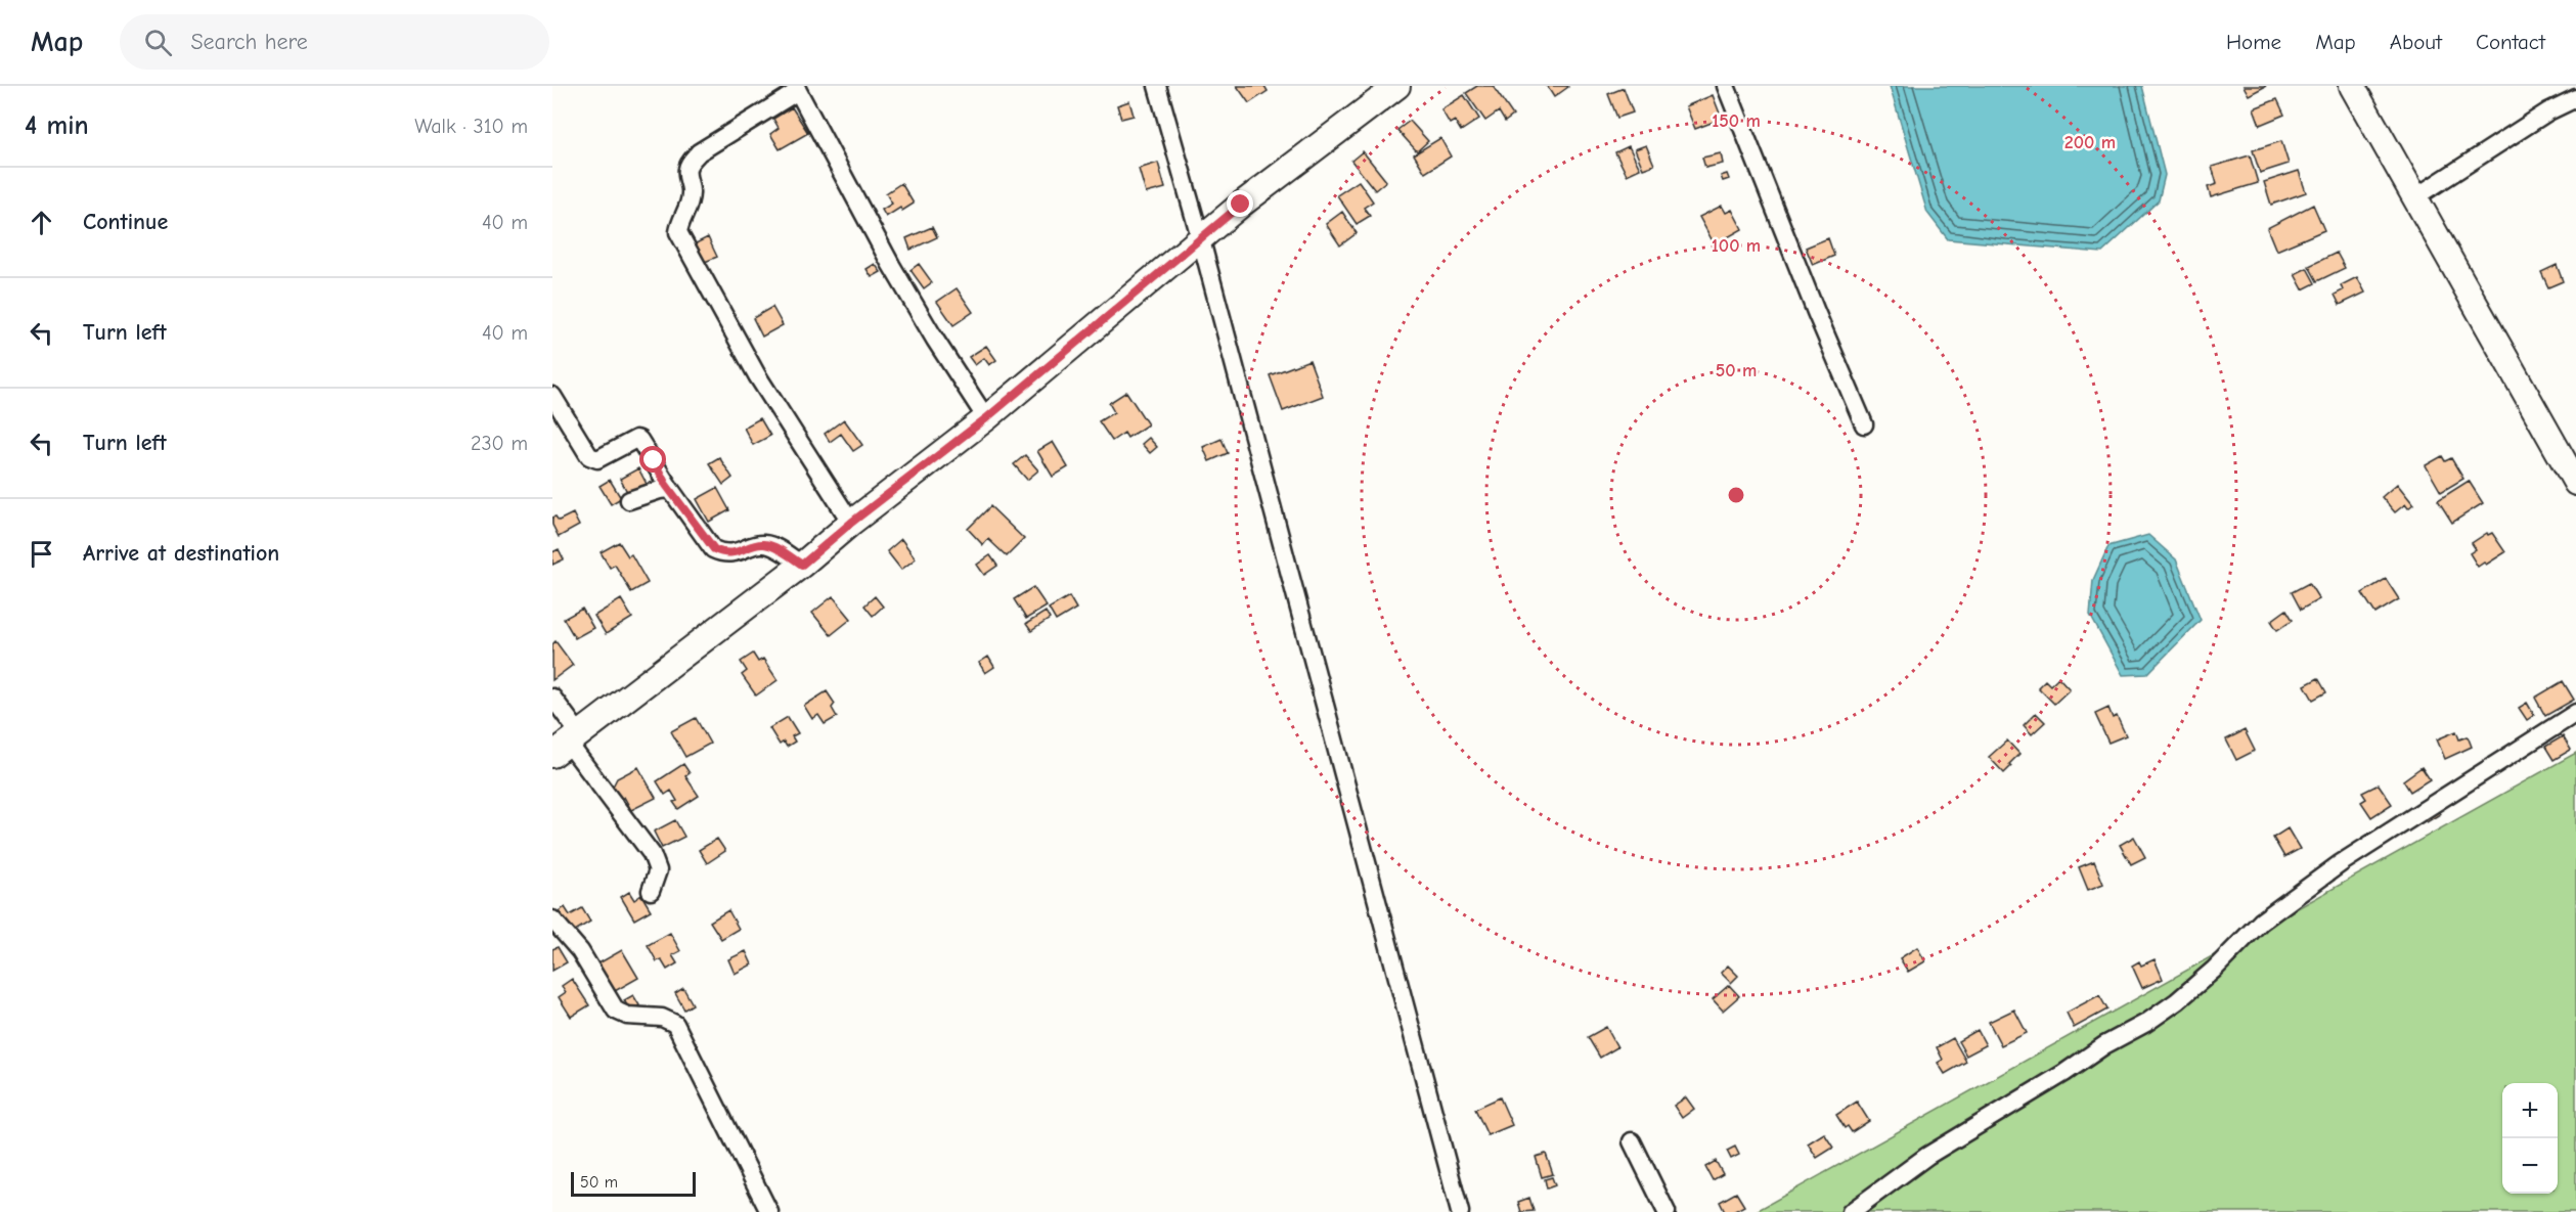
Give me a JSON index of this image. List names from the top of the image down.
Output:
{
  "scale_bar": "50 m",
  "page": {
    "header": "Map",
    "search": "Search here",
    "nav": [
      "Home",
      "Map",
      "About",
      "Contact"
    ],
    "heading": ["4 min", "Walk · 310 m"],
    "list": [
      ["Continue", "40 m"],
      ["Turn left", "40 m"],
      ["Turn left", "230 m"],
      "Arrive at destination"
    ],
    "map_buttons": ["+", "−"],
    "scale": "50 m"
  },
  "rings": [
    "150 m",
    "200 m",
    "100 m",
    "50 m"
  ]
}
